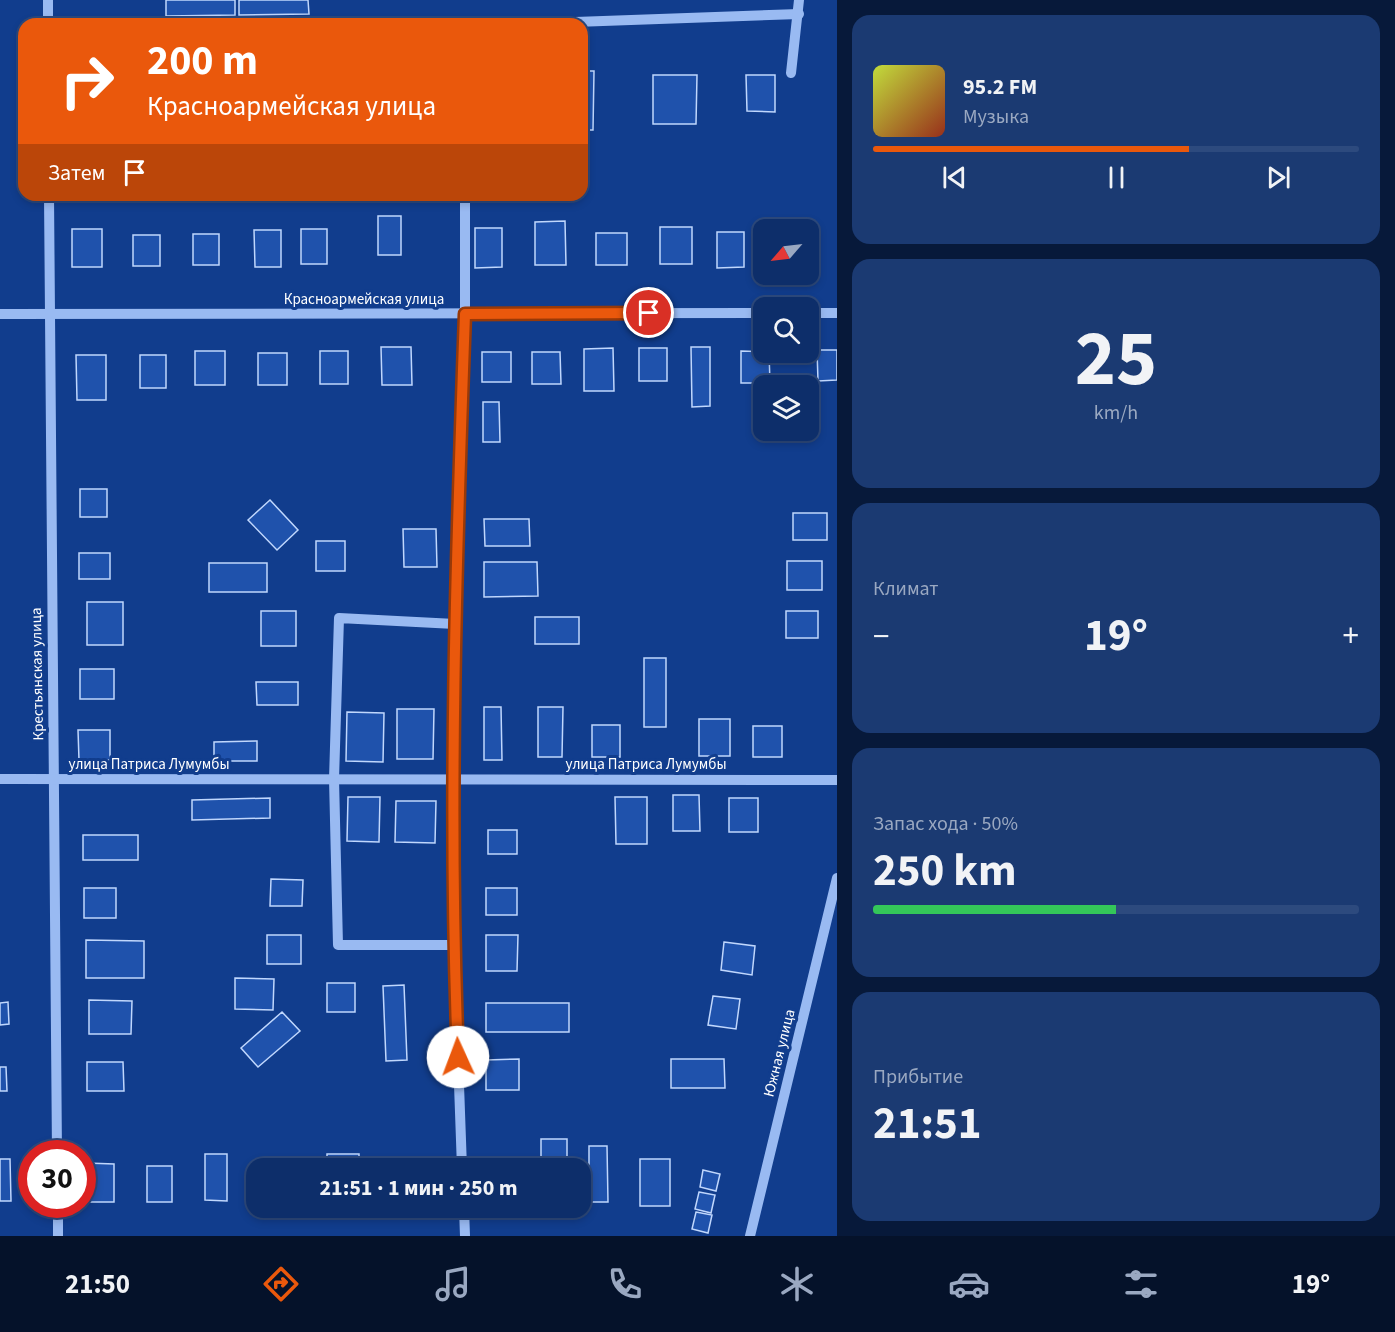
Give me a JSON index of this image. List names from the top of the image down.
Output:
{
  "streets": {
    "street": [
      "Красноармейская улица",
      "Крестьянская улица",
      "улица Патриса Лумумбы",
      "Южная улица"
    ]
  },
  "crossings": [
    ["Красноармейская улица", "Крестьянская улица"],
    ["Крестьянская улица", "улица Патриса Лумумбы"]
  ],
  "north": "bottom left",
  "page": {
    "turn": ["200 m", "Красноармейская улица"],
    "song": ["95.2 FM", "Музыка"],
    "then": "Затем",
    "tile": [
      ["25", "km/h"],
      "Климат",
      ["Запас хода · 50%", "250 km"],
      ["Прибытие", "21:51"]
    ],
    "heat": ["−", "19°", "+"],
    "limit": "30",
    "trip": "21:51 · 1 мин · 250 m",
    "tabs": ["21:50", "19°"]
  }
}
